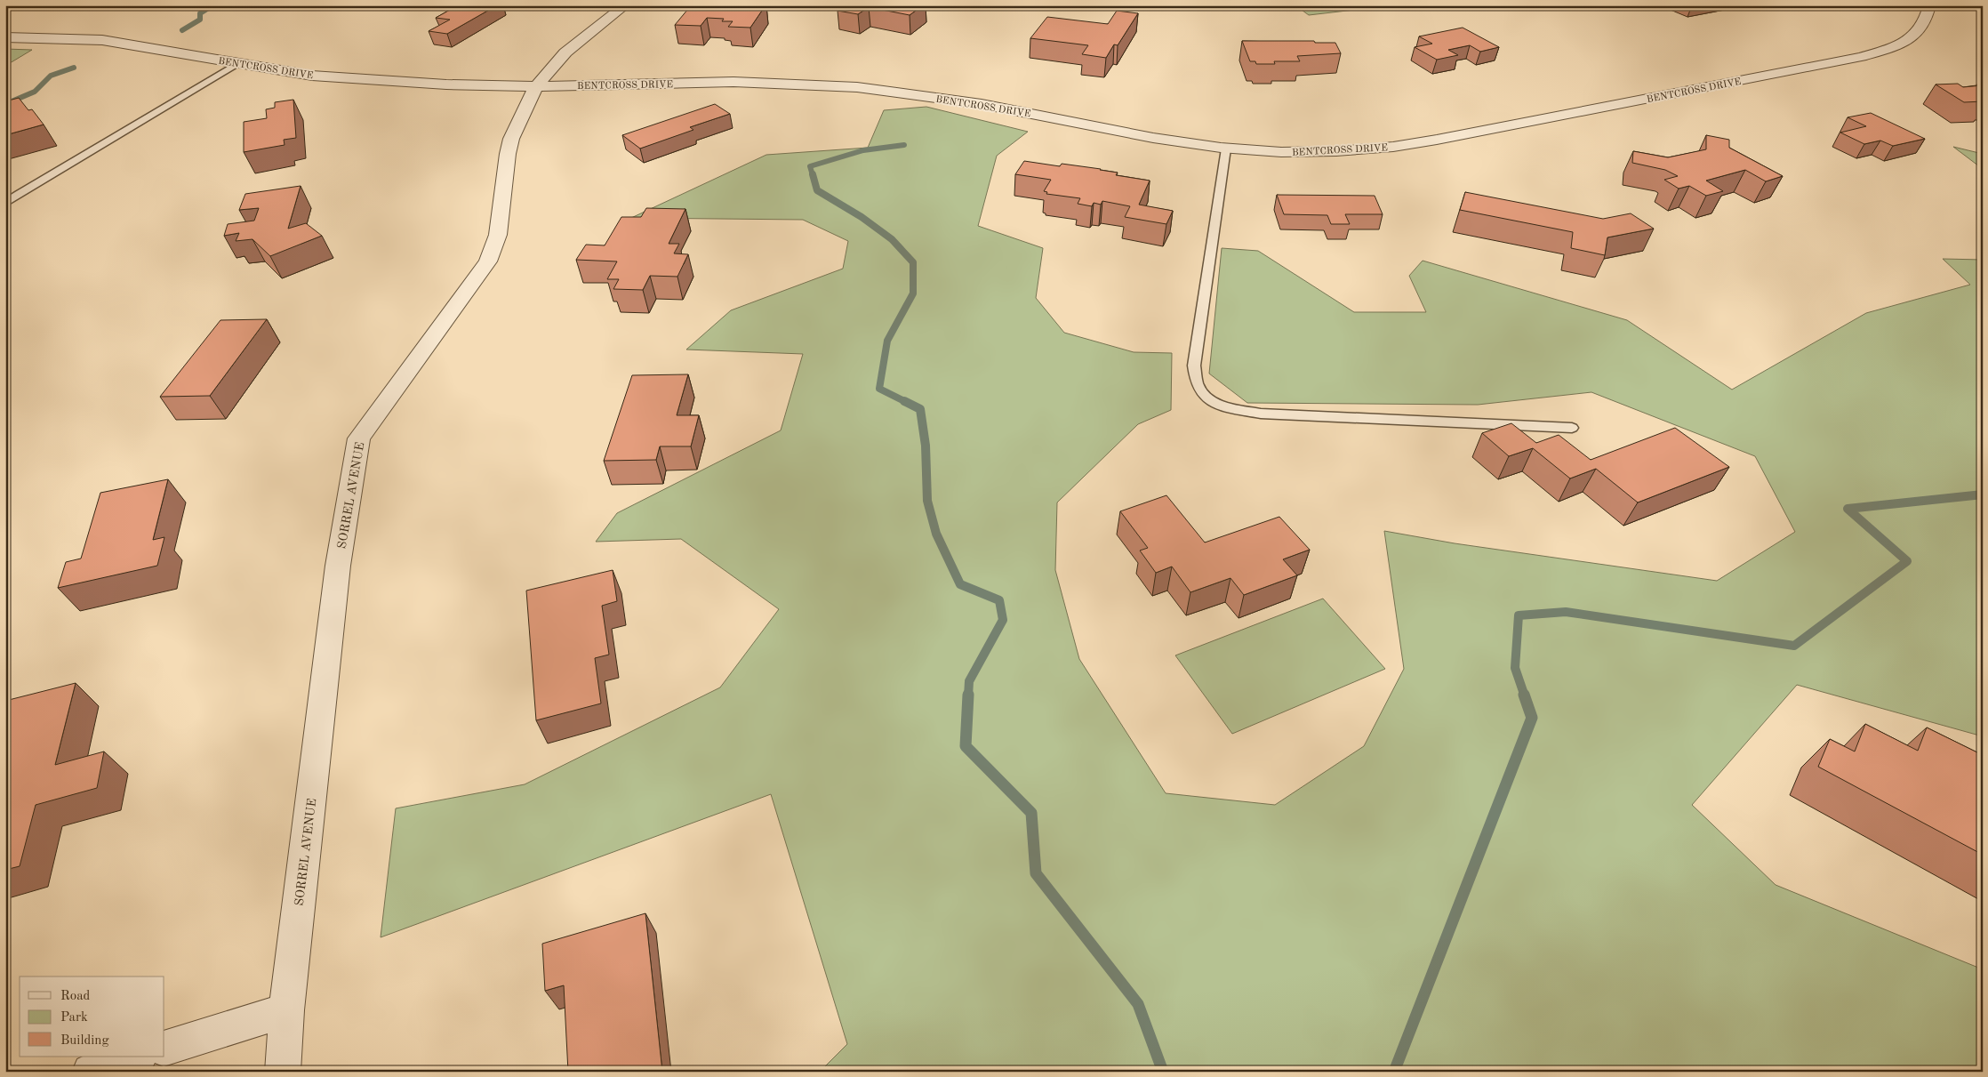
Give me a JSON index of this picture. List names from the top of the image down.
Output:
{
  "streets": {
    "street": ["BENTCROSS DRIVE", "SORREL AVENUE"]
  },
  "crossings": [
    ["BENTCROSS DRIVE", "SORREL AVENUE"]
  ],
  "legend": ["Road", "Park", "Building"]
}
